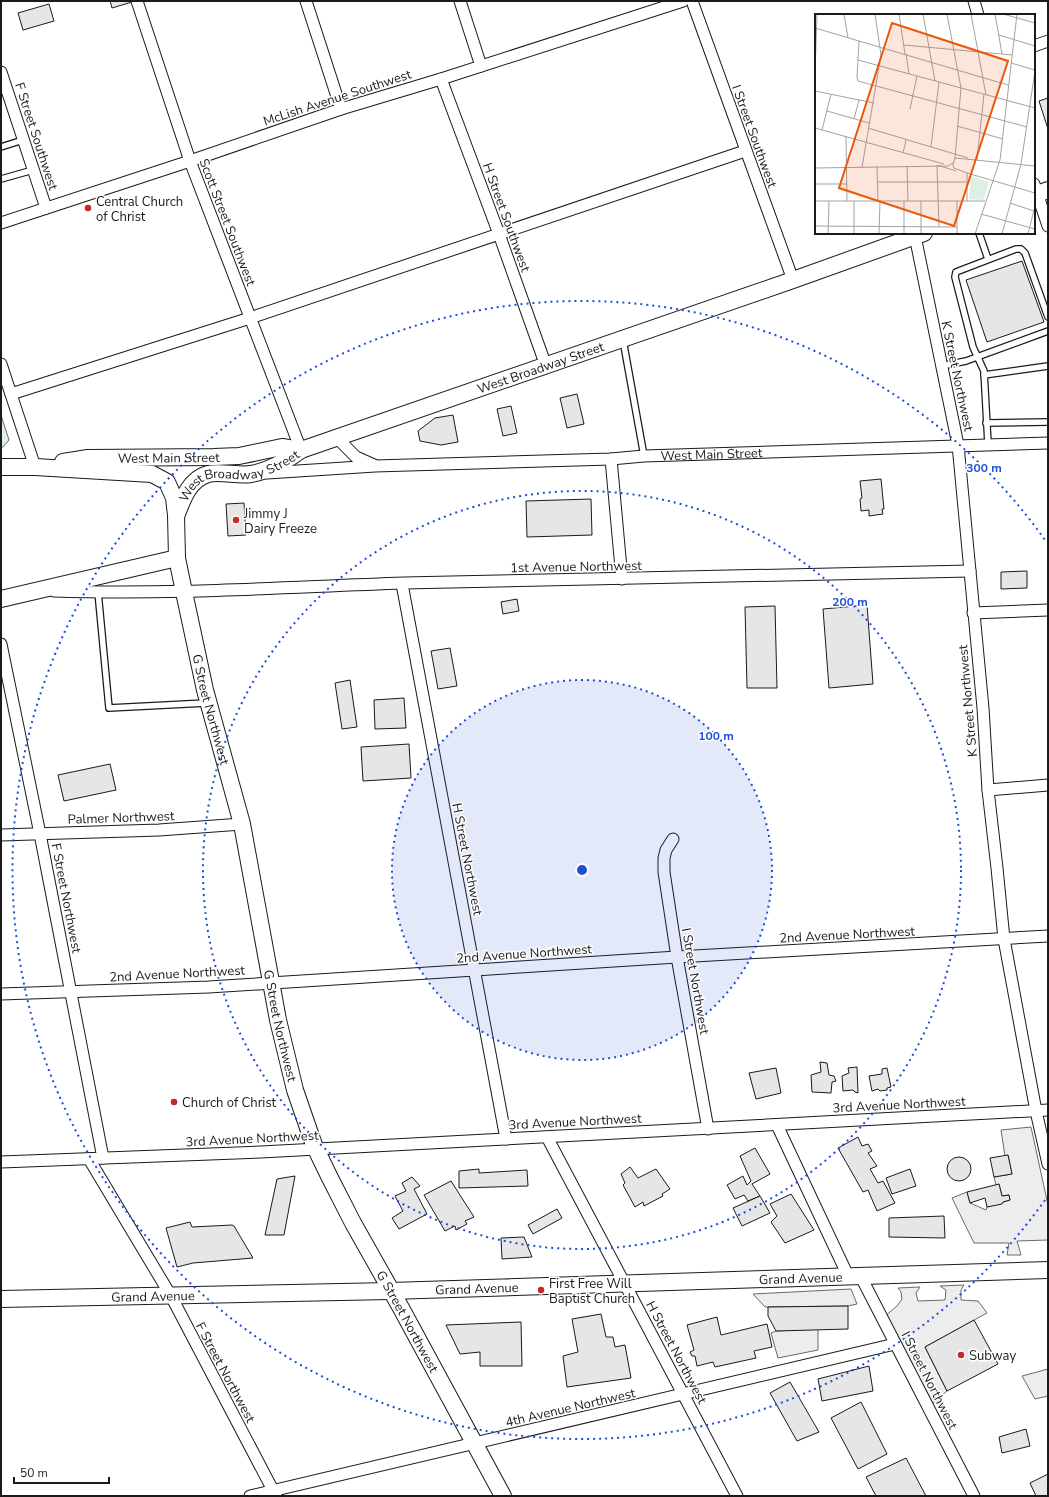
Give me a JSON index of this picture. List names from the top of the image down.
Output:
{
  "streets": {
    "street": [
      "McLish Avenue Southwest",
      "F Street Southwest",
      "I Street Southwest",
      "H Street Southwest",
      "Scott Street Southwest",
      "West Broadway Street",
      "K Street Northwest",
      "West Main Street",
      "1st Avenue Northwest",
      "G Street Northwest",
      "Palmer Northwest",
      "H Street Northwest",
      "F Street Northwest",
      "2nd Avenue Northwest",
      "I Street Northwest",
      "3rd Avenue Northwest",
      "Grand Avenue",
      "4th Avenue Northwest"
    ]
  },
  "crossings": [
    ["McLish Avenue Southwest", "F Street Southwest"],
    ["McLish Avenue Southwest", "H Street Southwest"],
    ["McLish Avenue Southwest", "Scott Street Southwest"],
    ["I Street Southwest", "West Broadway Street"],
    ["H Street Southwest", "West Broadway Street"],
    ["Scott Street Southwest", "West Broadway Street"],
    ["Scott Street Southwest", "West Main Street"],
    ["West Broadway Street", "K Street Northwest"],
    ["West Broadway Street", "West Main Street"],
    ["West Broadway Street", "G Street Northwest"],
    ["K Street Northwest", "West Main Street"],
    ["K Street Northwest", "1st Avenue Northwest"],
    ["K Street Northwest", "2nd Avenue Northwest"],
    ["K Street Northwest", "3rd Avenue Northwest"],
    ["West Main Street", "G Street Northwest"],
    ["1st Avenue Northwest", "G Street Northwest"],
    ["1st Avenue Northwest", "H Street Northwest"],
    ["G Street Northwest", "Palmer Northwest"],
    ["G Street Northwest", "2nd Avenue Northwest"],
    ["G Street Northwest", "3rd Avenue Northwest"],
    ["G Street Northwest", "Grand Avenue"],
    ["G Street Northwest", "4th Avenue Northwest"],
    ["Palmer Northwest", "F Street Northwest"],
    ["H Street Northwest", "2nd Avenue Northwest"],
    ["H Street Northwest", "3rd Avenue Northwest"],
    ["H Street Northwest", "Grand Avenue"],
    ["H Street Northwest", "4th Avenue Northwest"],
    ["F Street Northwest", "2nd Avenue Northwest"],
    ["F Street Northwest", "3rd Avenue Northwest"],
    ["F Street Northwest", "Grand Avenue"],
    ["F Street Northwest", "4th Avenue Northwest"],
    ["2nd Avenue Northwest", "I Street Northwest"],
    ["I Street Northwest", "3rd Avenue Northwest"],
    ["I Street Northwest", "Grand Avenue"],
    ["I Street Northwest", "4th Avenue Northwest"]
  ],
  "places": [
    "Central Church of Christ",
    "Jimmy J Dairy Freeze",
    "Church of Christ",
    "First Free Will Baptist Church",
    "Subway"
  ],
  "scale_bar": "50 m",
  "rings": ["300 m", "200 m", "100 m"]
}
